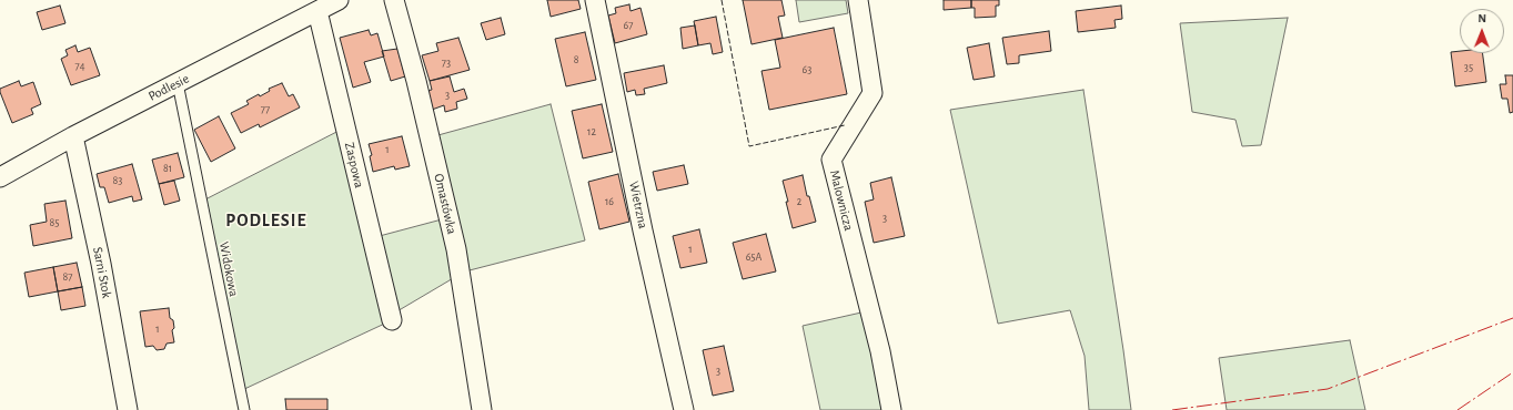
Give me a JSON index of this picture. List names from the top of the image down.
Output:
{
  "streets": {
    "street": [
      "Podlesie",
      "Zaspowa",
      "Malownicza",
      "Omastówka",
      "Wietrzna",
      "Sarni Stok"
    ],
    "lane": ["Widokowa"]
  },
  "crossings": [
    ["Podlesie", "Zaspowa"],
    ["Podlesie", "Widokowa"],
    ["Podlesie", "Sarni Stok"]
  ],
  "districts": ["PODLESIE"],
  "house_numbers": [
    "67",
    "8",
    "73",
    "74",
    "35",
    "63",
    "3",
    "77",
    "12",
    "1",
    "81",
    "83",
    "16",
    "2",
    "3",
    "85",
    "1",
    "65A",
    "87",
    "1",
    "3"
  ],
  "north": "top"
}
